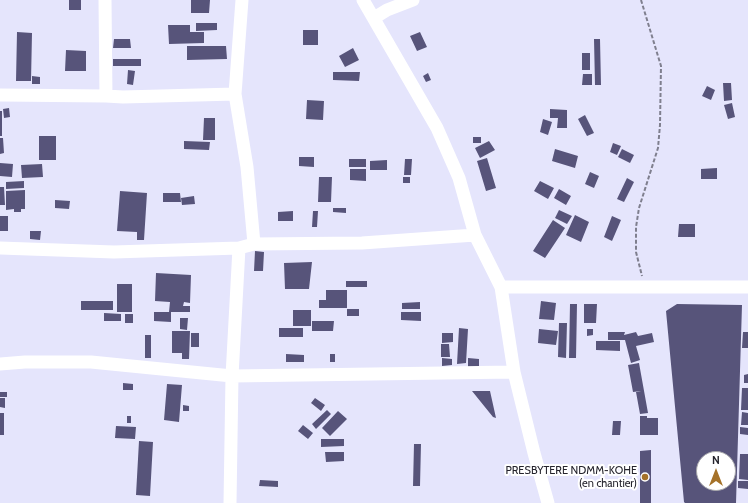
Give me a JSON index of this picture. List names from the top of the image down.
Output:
{
  "places": ["PRESBYTERE NDMM-KOHE (en chantier)"],
  "north": "top"
}
